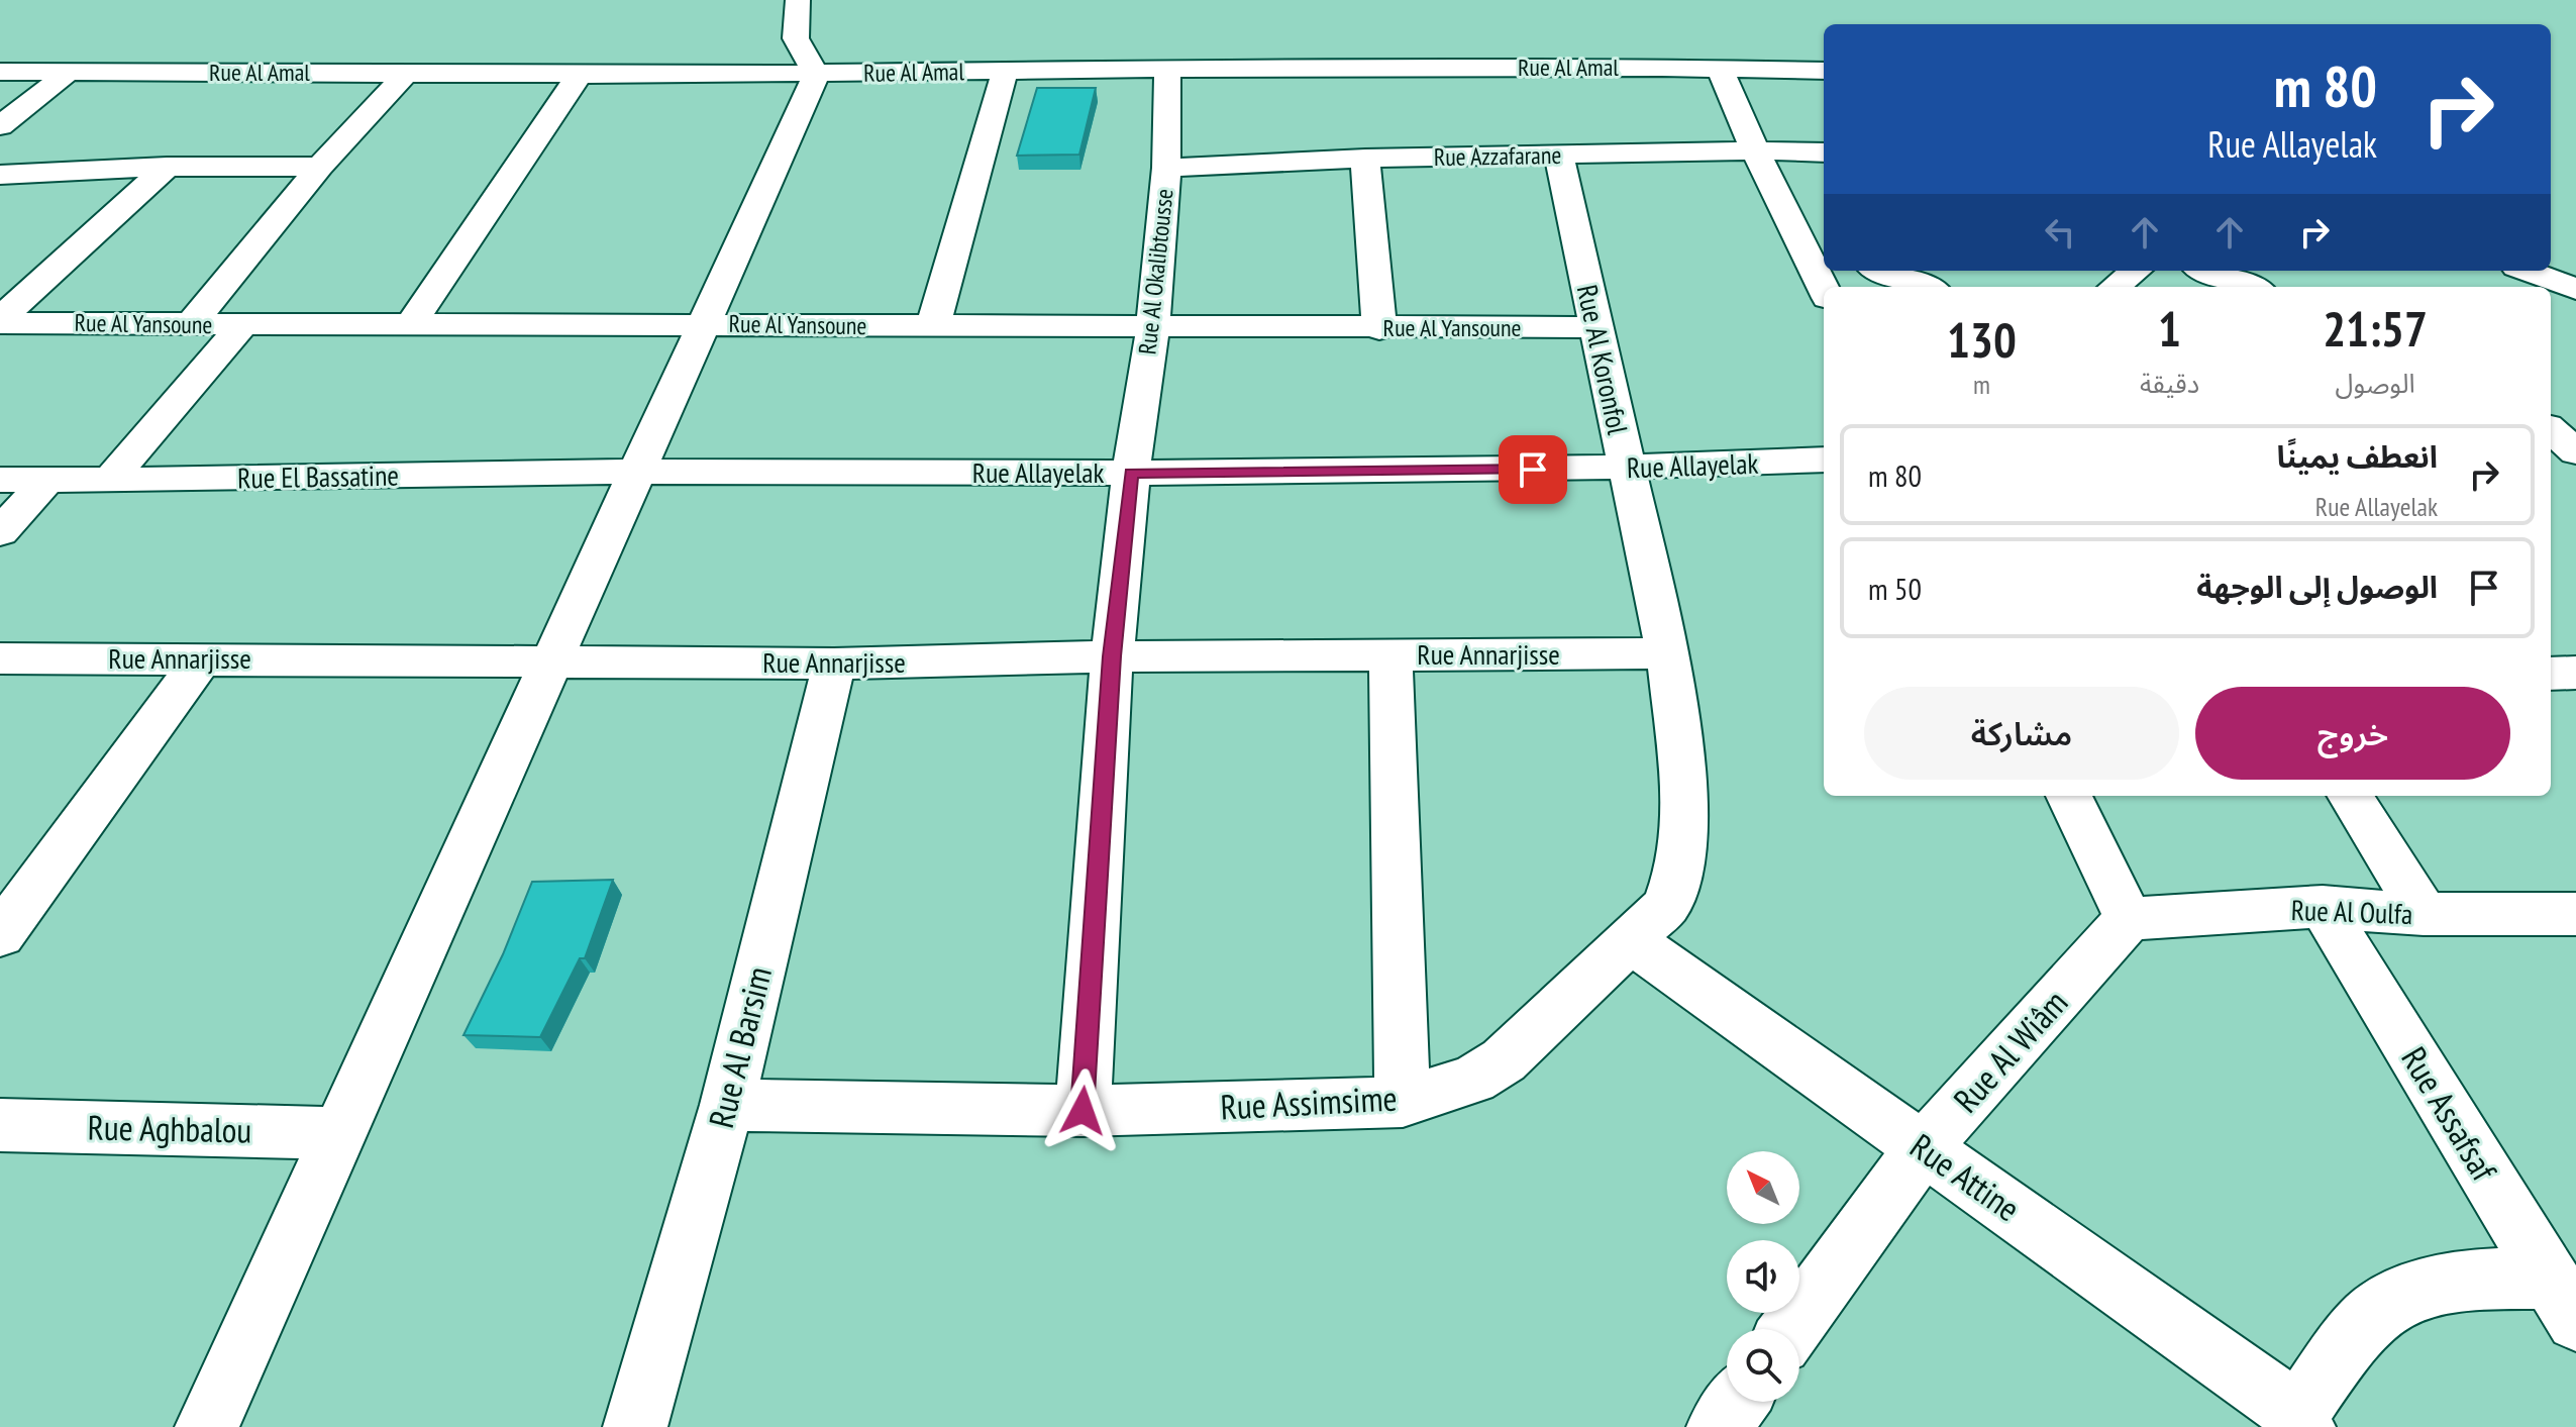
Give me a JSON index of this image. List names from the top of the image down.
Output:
{
  "streets": {
    "street": [
      "Rue Al Amal",
      "Rue Azzafarane",
      "Rue Al Okalibtousse",
      "Rue Al Yansoune",
      "Rue Al Koronfol",
      "Rue Allayelak",
      "Rue El Bassatine",
      "Rue Annarjisse",
      "Rue Al Oulfa",
      "Rue Al Barsim",
      "Rue Al Wiâm",
      "Rue Assimsime",
      "Rue Assafsaf",
      "Rue Aghbalou",
      "Rue Attine"
    ]
  },
  "crossings": [
    ["Rue Al Amal", "Rue Al Okalibtousse"],
    ["Rue Azzafarane", "Rue Al Okalibtousse"],
    ["Rue Azzafarane", "Rue Al Koronfol"],
    ["Rue Al Okalibtousse", "Rue Al Yansoune"],
    ["Rue Al Okalibtousse", "Rue Allayelak"],
    ["Rue Al Okalibtousse", "Rue Annarjisse"],
    ["Rue Al Okalibtousse", "Rue Assimsime"],
    ["Rue Al Yansoune", "Rue Al Koronfol"],
    ["Rue Al Koronfol", "Rue Allayelak"],
    ["Rue Al Koronfol", "Rue Annarjisse"],
    ["Rue Al Koronfol", "Rue Assimsime"],
    ["Rue Allayelak", "Rue El Bassatine"],
    ["Rue Annarjisse", "Rue Al Barsim"],
    ["Rue Al Oulfa", "Rue Al Wiâm"],
    ["Rue Al Oulfa", "Rue Assafsaf"],
    ["Rue Al Barsim", "Rue Assimsime"],
    ["Rue Al Wiâm", "Rue Attine"],
    ["Rue Assimsime", "Rue Attine"],
    ["Rue Assafsaf", "Rue Attine"]
  ],
  "north": "top left",
  "page": {
    "turn": ["80 m", "Rue Allayelak"],
    "eta": [
      "21:57",
      "الوصول",
      "1",
      "دقيقة",
      "130",
      "m"
    ],
    "list": [
      {
        "name": "انعطف يمينًا",
        "note": "Rue Allayelak",
        "value": "80 m"
      },
      {
        "name": "الوصول إلى الوجهة",
        "value": "50 m"
      }
    ],
    "buttons": ["خروج", "مشاركة"]
  }
}
